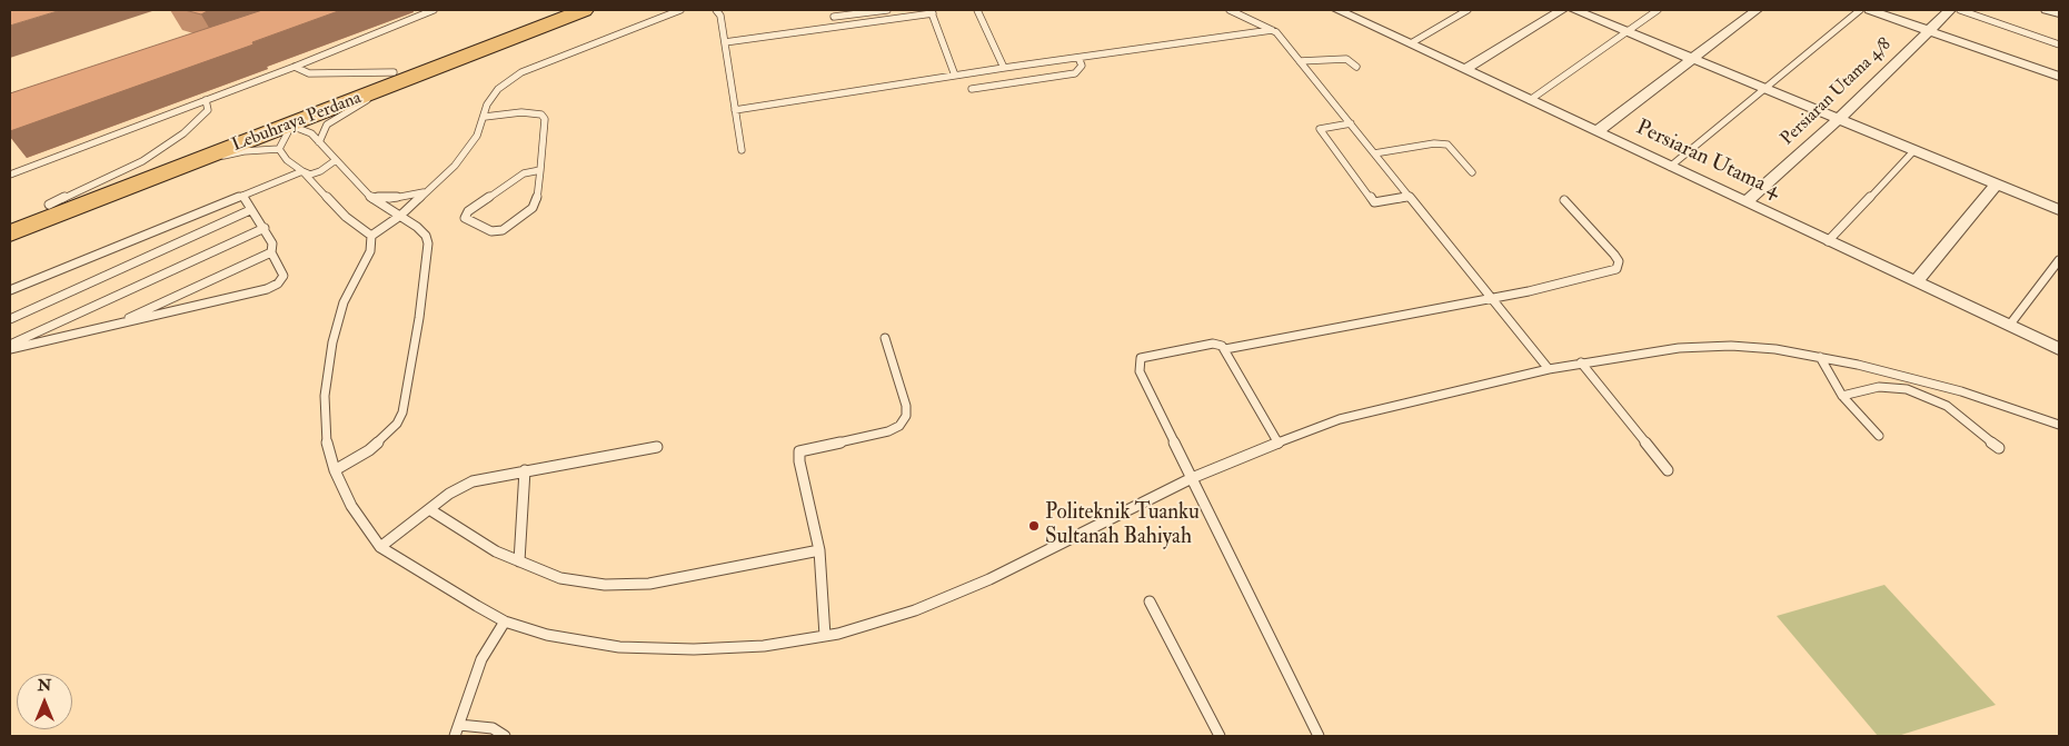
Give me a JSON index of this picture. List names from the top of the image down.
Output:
{
  "streets": {
    "main road": ["Lebuhraya Perdana"],
    "street": ["Persiaran Utama 4/8", "Persiaran Utama 4"]
  },
  "crossings": [
    ["Persiaran Utama 4/8", "Persiaran Utama 4"]
  ],
  "places": ["Politeknik Tuanku Sultanah Bahiyah"],
  "north": "top"
}
